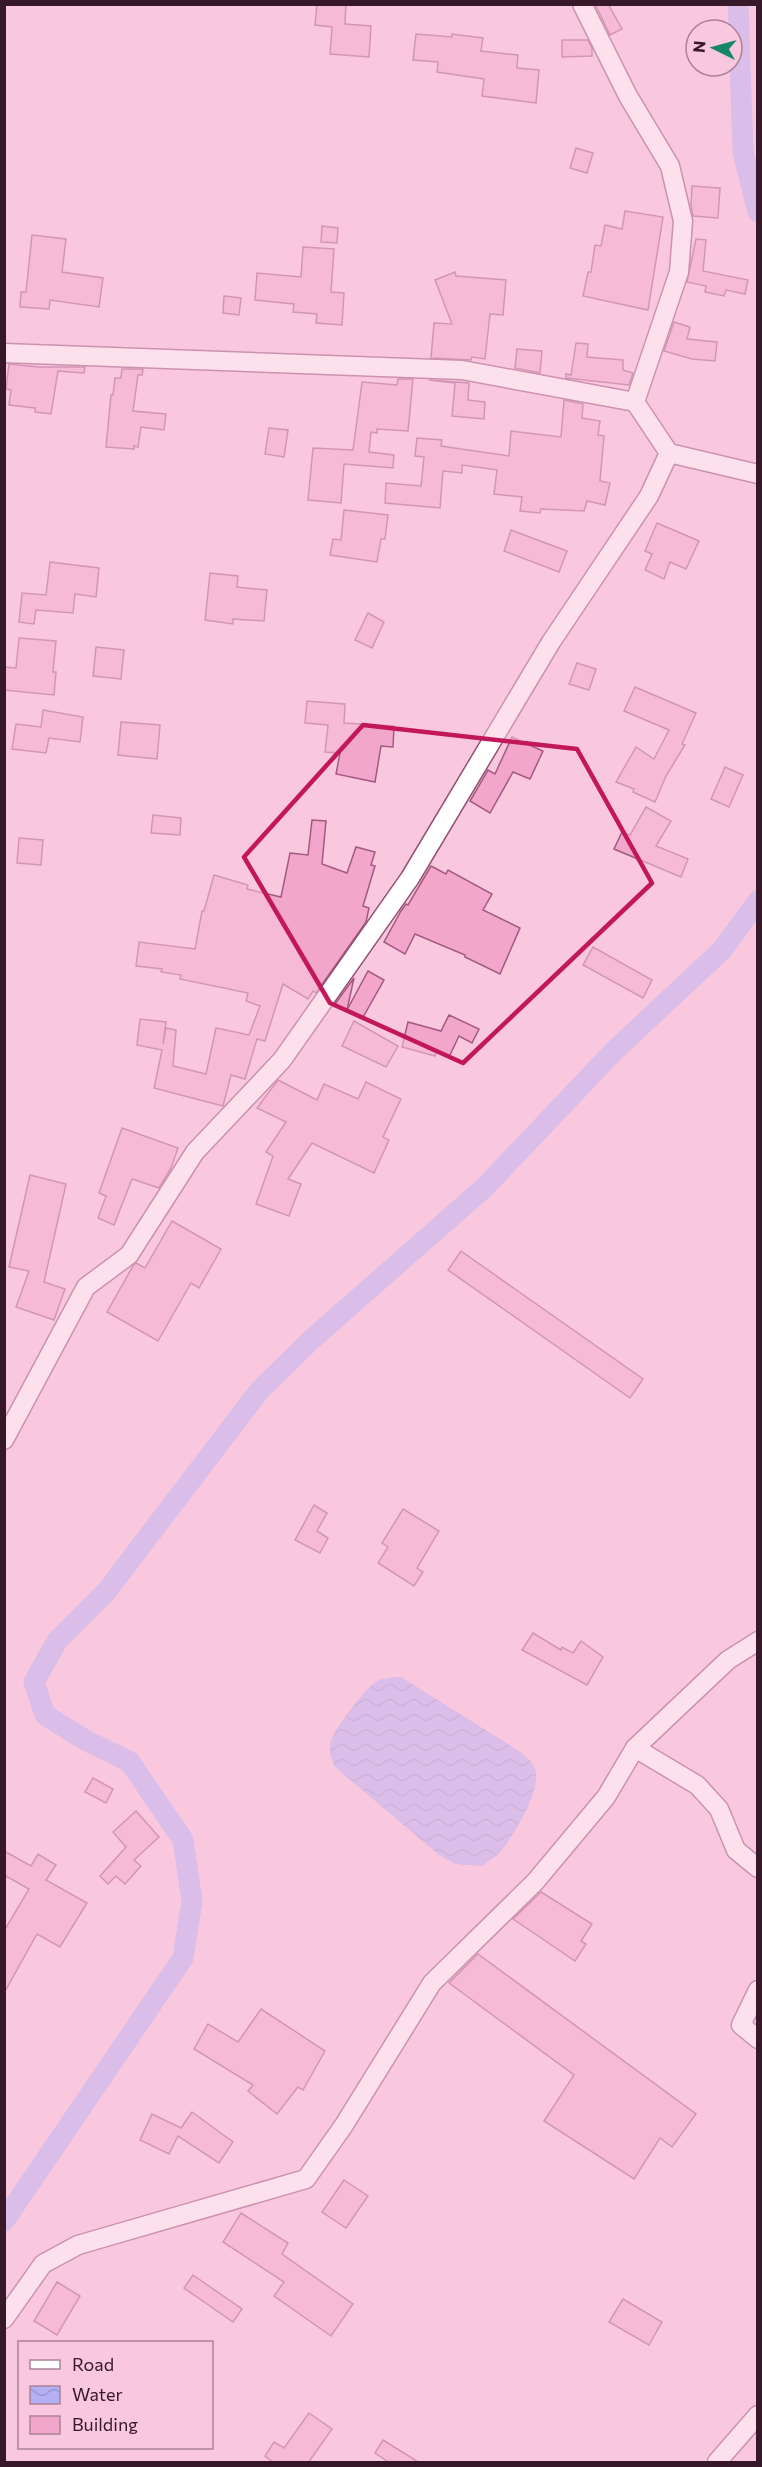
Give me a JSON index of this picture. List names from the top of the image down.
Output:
{
  "legend": ["Road", "Water", "Building"],
  "north": "left"
}
